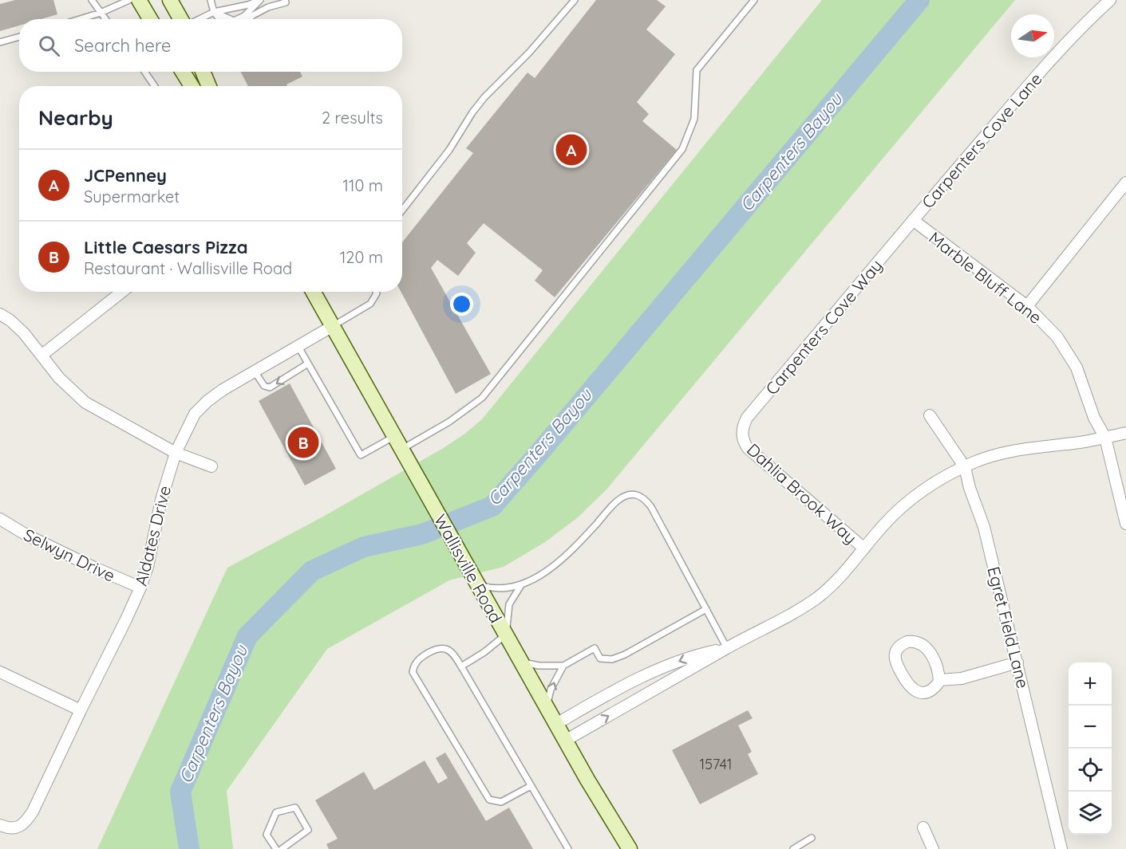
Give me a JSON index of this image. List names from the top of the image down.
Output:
{
  "streets": {
    "main road": ["Wallisville Road"],
    "street": [
      "Carpenters Cove Lane",
      "Marble Bluff Lane",
      "Carpenters Cove Way",
      "Dahlia Brook Way",
      "Aldates Drive",
      "Selwyn Drive",
      "Egret Field Lane"
    ]
  },
  "crossings": [
    ["Carpenters Cove Lane", "Marble Bluff Lane"],
    ["Carpenters Cove Lane", "Carpenters Cove Way"],
    ["Marble Bluff Lane", "Carpenters Cove Way"],
    ["Carpenters Cove Way", "Dahlia Brook Way"],
    ["Aldates Drive", "Selwyn Drive"],
    ["Aldates Drive", "Wallisville Road"]
  ],
  "water": ["Carpenters Bayou"],
  "house_numbers": ["15741"],
  "north": "right",
  "page": {
    "search": "Search here",
    "heading": ["Nearby", "2 results"],
    "pins": ["A", "B"],
    "list": [
      {
        "mark": "A",
        "name": "JCPenney",
        "note": "Supermarket",
        "value": "110 m"
      },
      {
        "mark": "B",
        "name": "Little Caesars Pizza",
        "note": "Restaurant · Wallisville Road",
        "value": "120 m"
      }
    ],
    "map_buttons": ["+", "−"]
  }
}
